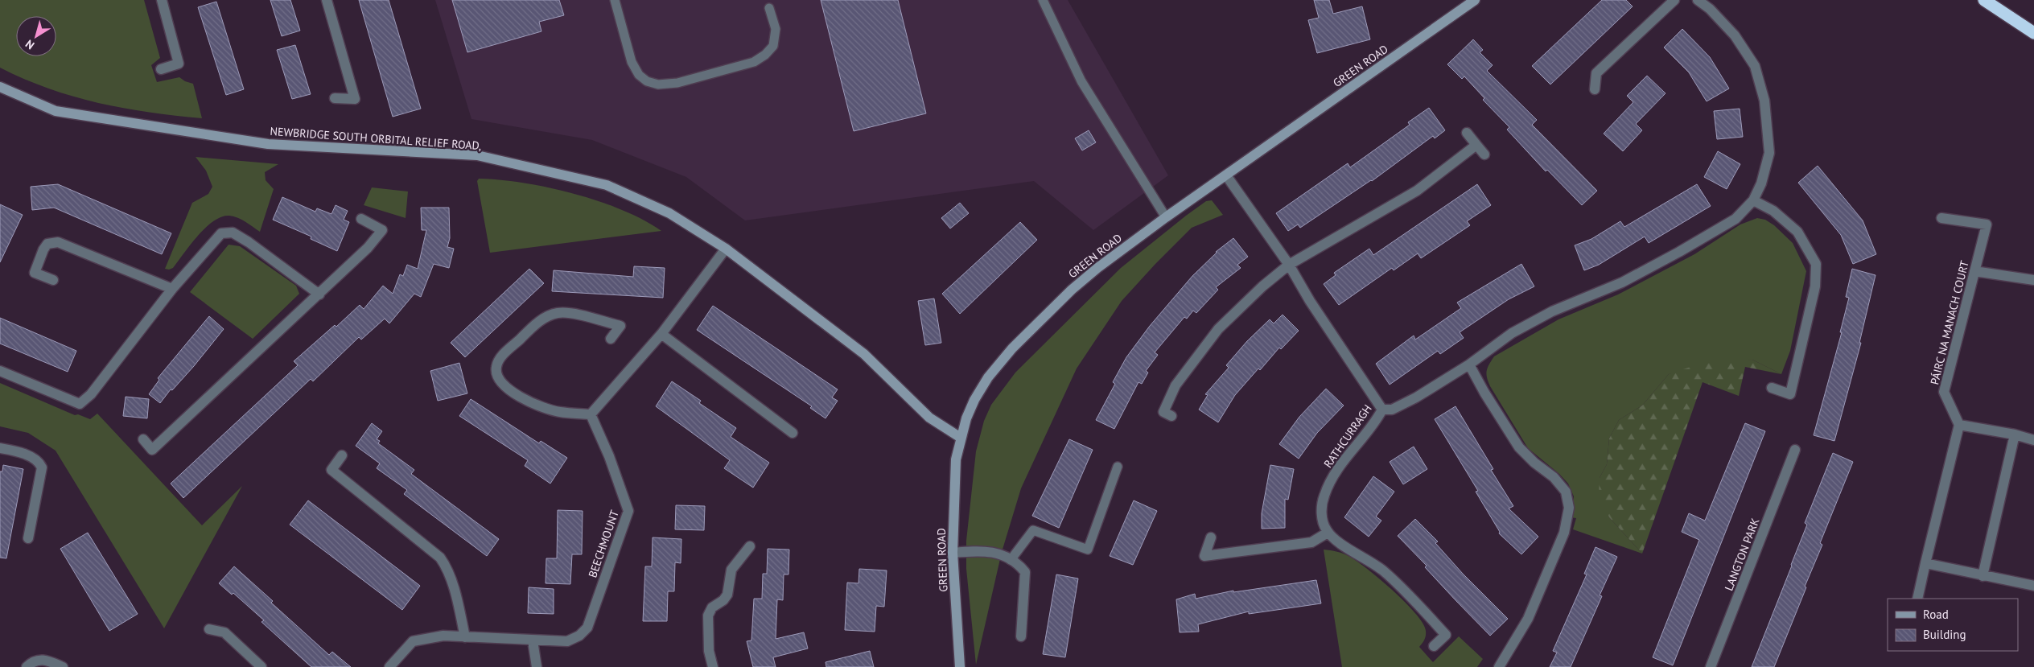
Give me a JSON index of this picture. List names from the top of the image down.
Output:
{
  "streets": {
    "street": [
      "GREEN ROAD",
      "NEWBRIDGE SOUTH ORBITAL RELIEF ROAD,",
      "PÁIRC NA MANACH COURT",
      "RATHCURRAGH",
      "BEECHMOUNT",
      "LANGTON PARK"
    ]
  },
  "crossings": [
    ["GREEN ROAD", "NEWBRIDGE SOUTH ORBITAL RELIEF ROAD,"],
    ["GREEN ROAD", "RATHCURRAGH"]
  ],
  "legend": ["Road", "Building"],
  "north": "bottom left"
}
